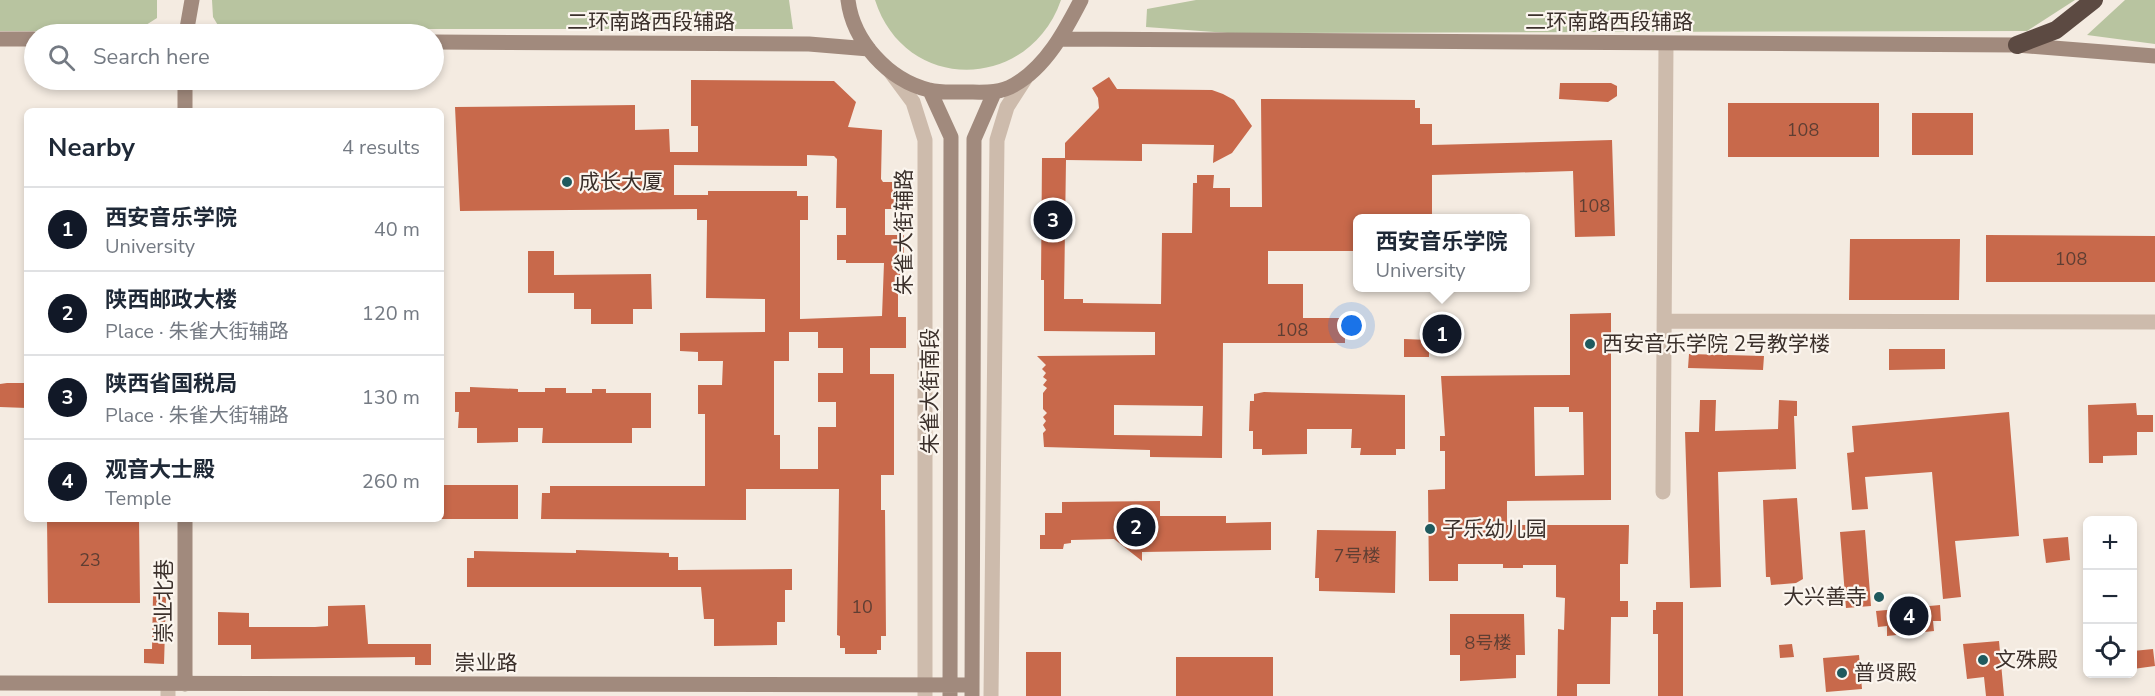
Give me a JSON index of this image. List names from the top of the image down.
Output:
{
  "streets": {
    "main road": [
      "二环南路西段辅路",
      "朱雀大街南段",
      "崇业北巷",
      "崇业路"
    ],
    "street": ["朱雀大街辅路"]
  },
  "crossings": [
    ["朱雀大街辅路", "崇业路"],
    ["朱雀大街南段", "崇业路"],
    ["崇业北巷", "崇业路"]
  ],
  "places": [
    "成长大厦",
    "西安音乐学院 2号教学楼",
    "子乐幼儿园",
    "大兴善寺",
    "文殊殿",
    "普贤殿"
  ],
  "house_numbers": [
    "108",
    "108",
    "108",
    "108",
    "7号楼",
    "23",
    "10",
    "8号楼"
  ],
  "page": {
    "search": "Search here",
    "heading": ["Nearby", "4 results"],
    "list": [
      {
        "mark": "1",
        "name": "西安音乐学院",
        "note": "University",
        "value": "40 m"
      },
      {
        "mark": "2",
        "name": "陕西邮政大楼",
        "note": "Place · 朱雀大街辅路",
        "value": "120 m"
      },
      {
        "mark": "3",
        "name": "陕西省国税局",
        "note": "Place · 朱雀大街辅路",
        "value": "130 m"
      },
      {
        "mark": "4",
        "name": "观音大士殿",
        "note": "Temple",
        "value": "260 m"
      }
    ],
    "pins": [
      "3",
      "1",
      "2",
      "4"
    ],
    "popup": ["西安音乐学院", "University"],
    "map_buttons": ["+", "−"]
  }
}
